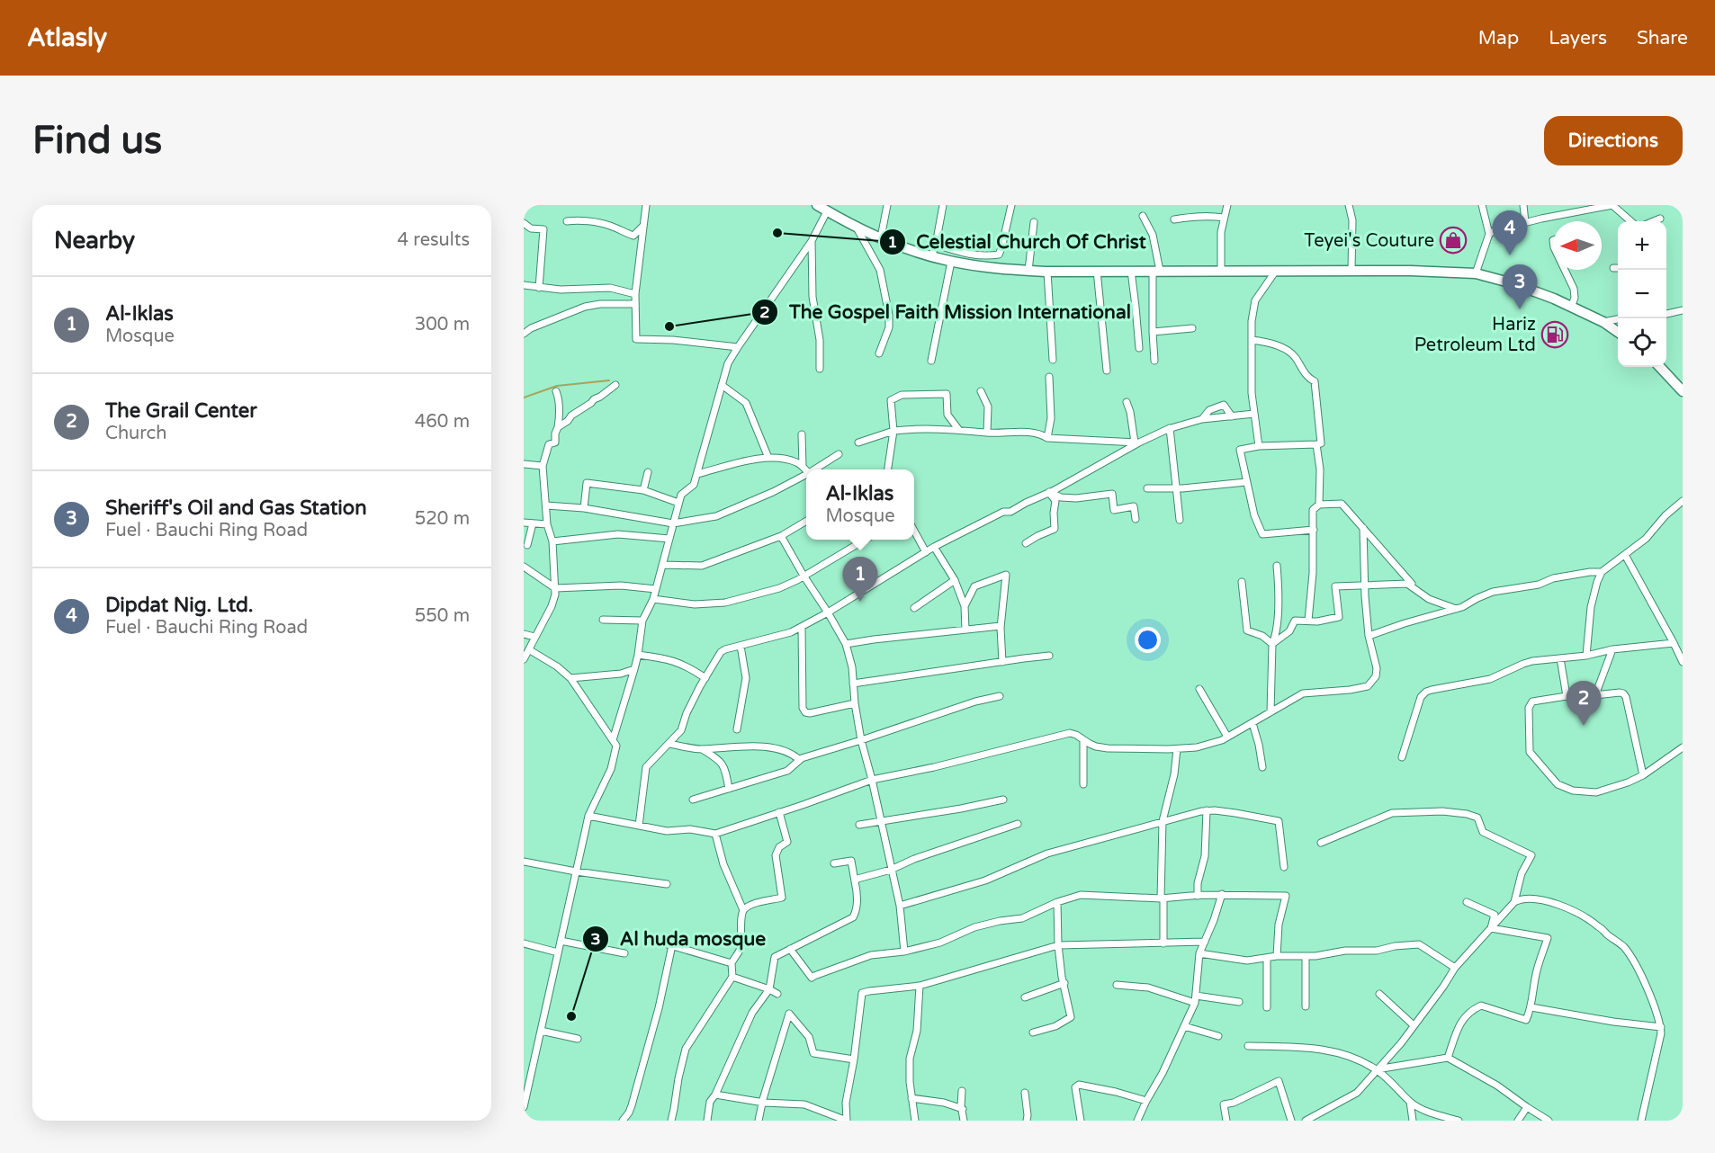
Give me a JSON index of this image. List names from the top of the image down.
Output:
{
  "places": {
    "other": ["Celestial Church Of Christ", "The Gospel Faith Mission International", "Al huda mosque"],
    "shop": ["Teyei's Couture"],
    "fuel station": ["Hariz Petroleum Ltd"]
  },
  "north": "left",
  "page": {
    "header": "Atlasly",
    "nav": ["Map", "Layers", "Share"],
    "buttons": "Directions",
    "title": "Find us",
    "heading": ["Nearby", "4 results"],
    "pins": [
      "4",
      "3",
      "1",
      "2"
    ],
    "map_buttons": ["+", "−"],
    "list": [
      {
        "mark": "1",
        "name": "Al-Iklas",
        "note": "Mosque",
        "value": "300 m"
      },
      {
        "mark": "2",
        "name": "The Grail Center",
        "note": "Church",
        "value": "460 m"
      },
      {
        "mark": "3",
        "name": "Sheriff's Oil and Gas Station",
        "note": "Fuel · Bauchi Ring Road",
        "value": "520 m"
      },
      {
        "mark": "4",
        "name": "Dipdat Nig. Ltd.",
        "note": "Fuel · Bauchi Ring Road",
        "value": "550 m"
      }
    ],
    "popup": ["Al-Iklas", "Mosque"]
  }
}
